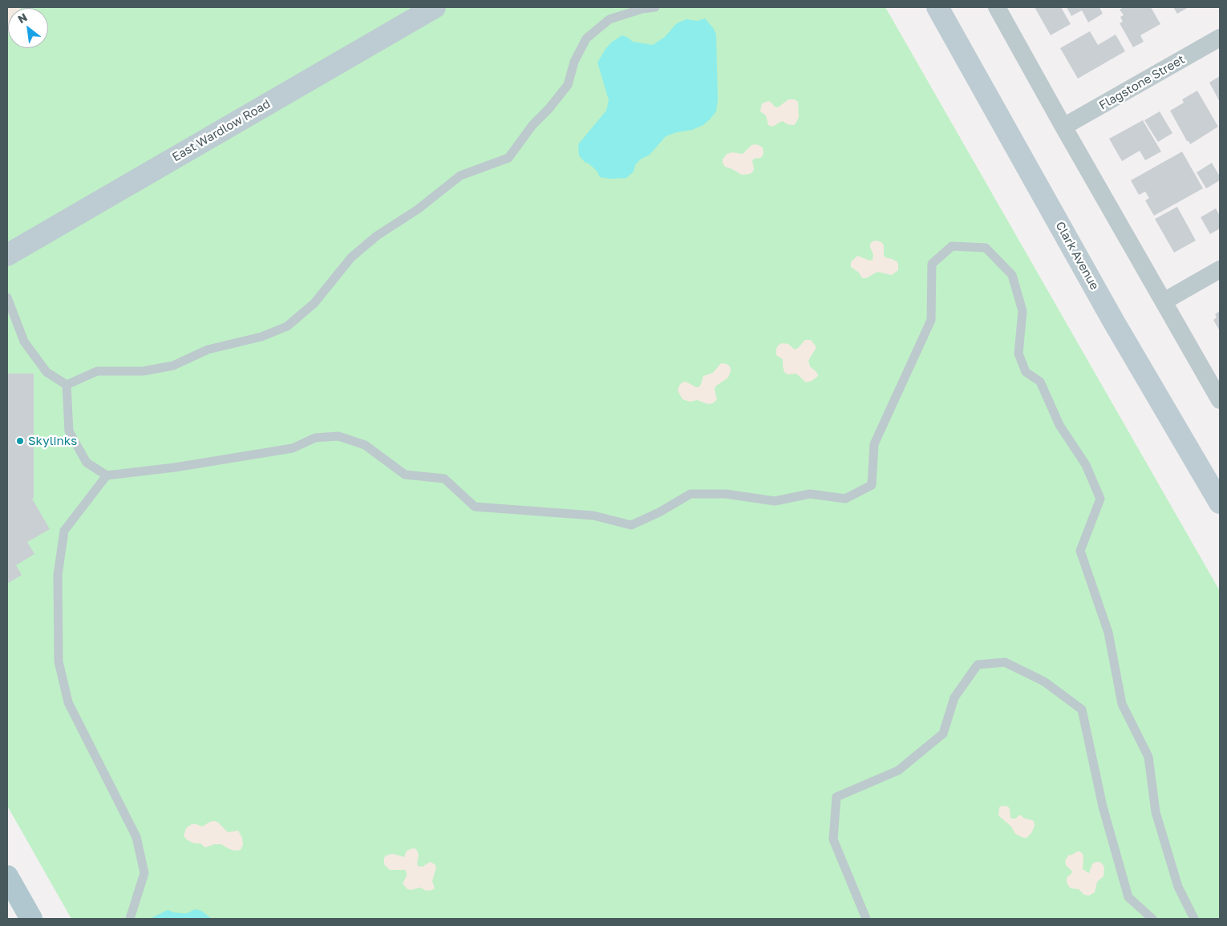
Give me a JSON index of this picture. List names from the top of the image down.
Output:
{
  "streets": {
    "main road": ["East Wardlow Road", "Clark Avenue"],
    "street": ["Flagstone Street"]
  },
  "places": ["Skylinks"],
  "north": "top left"
}
